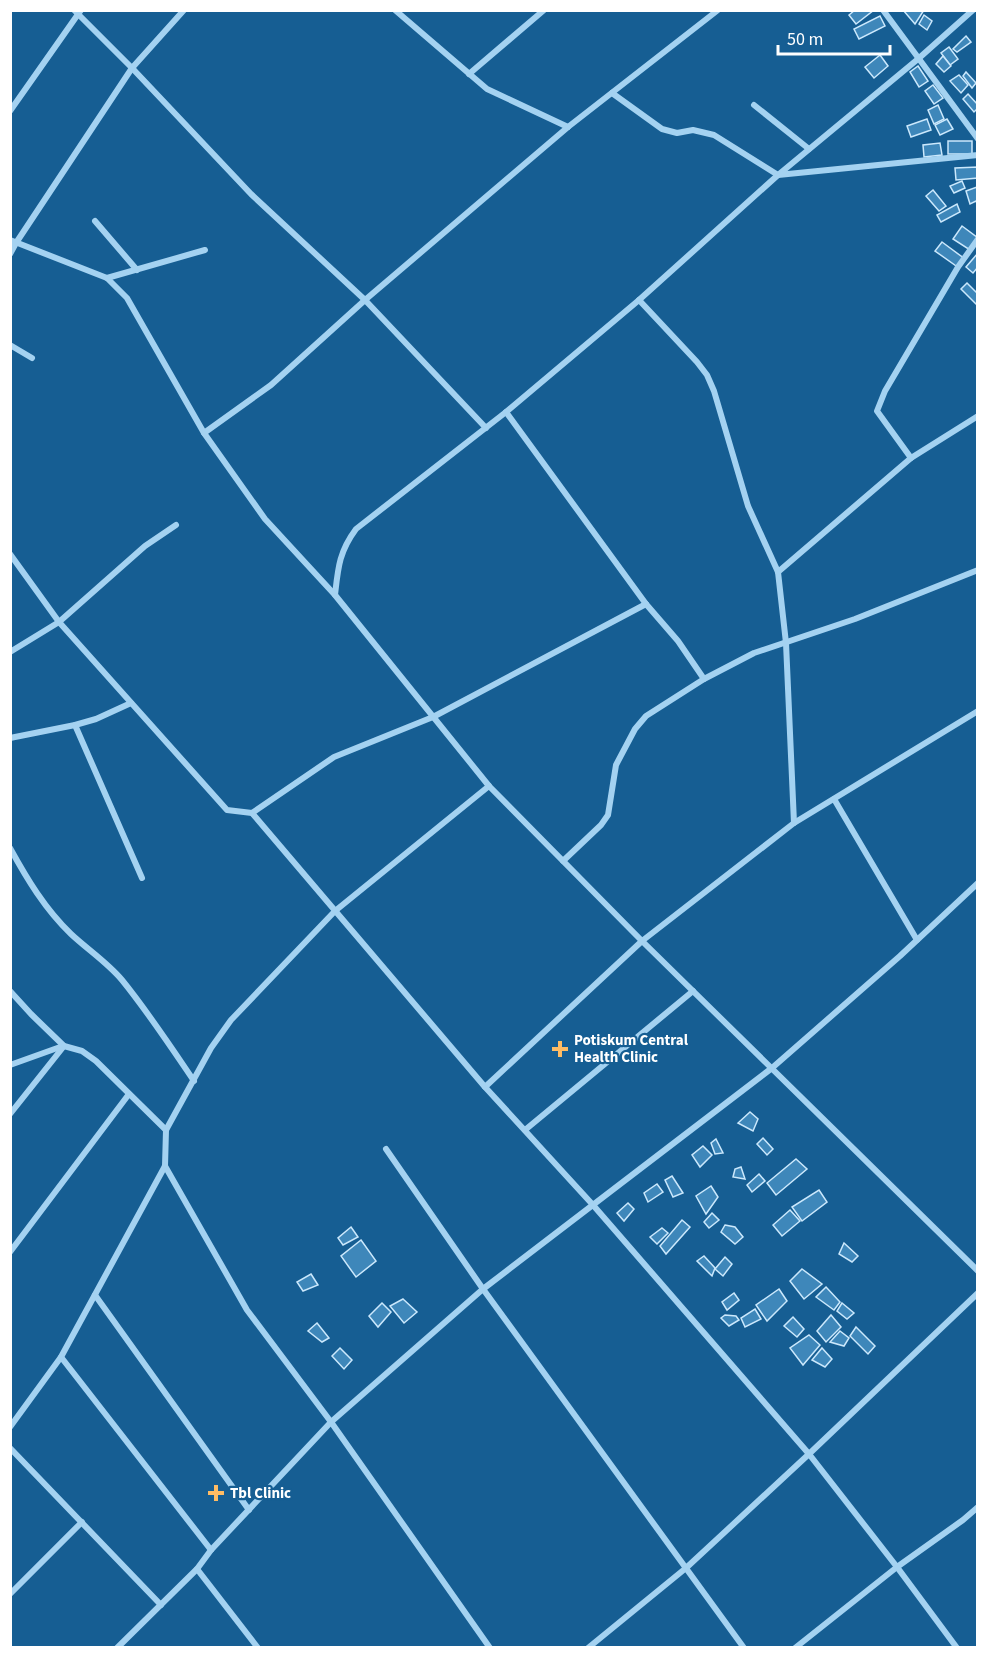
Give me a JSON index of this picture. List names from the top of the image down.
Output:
{
  "places": {
    "health": ["Potiskum Central Health Clinic", "Tbl Clinic"]
  },
  "scale_bar": "50 m"
}
